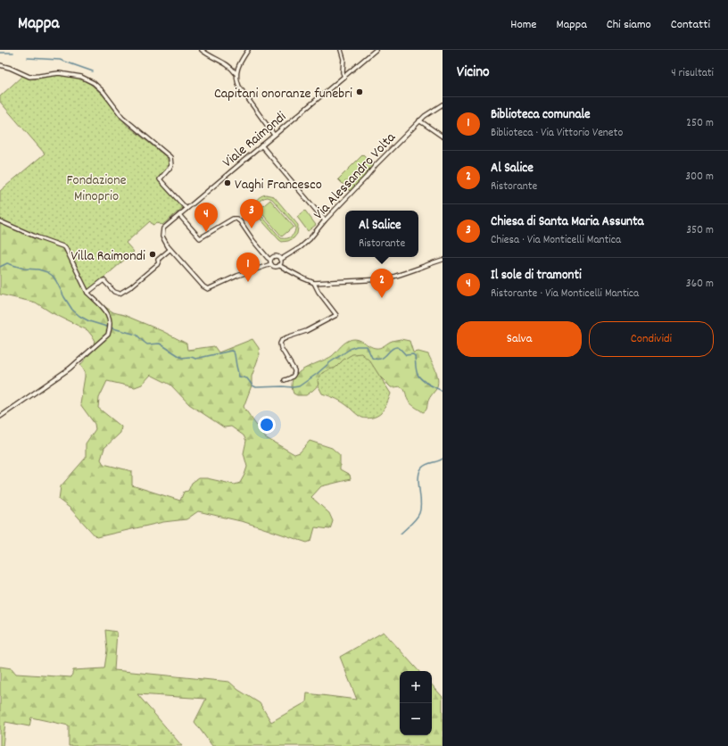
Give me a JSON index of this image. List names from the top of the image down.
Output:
{
  "streets": {
    "street": ["Viale Raimondi", "Via Alessandro Volta"]
  },
  "crossings": [
    ["Viale Raimondi", "Via Alessandro Volta"]
  ],
  "parks": ["Fondazione Minoprio"],
  "places": ["Capitani onoranze funebri", "Vaghi Francesco", "Villa Raimondi"],
  "page": {
    "header": "Mappa",
    "nav": [
      "Home",
      "Mappa",
      "Chi siamo",
      "Contatti"
    ],
    "heading": ["Vicino", "4 risultati"],
    "list": [
      {
        "mark": "1",
        "name": "Biblioteca comunale",
        "note": "Biblioteca · Via Vittorio Veneto",
        "value": "250 m"
      },
      {
        "mark": "2",
        "name": "Al Salice",
        "note": "Ristorante",
        "value": "300 m"
      },
      {
        "mark": "3",
        "name": "Chiesa di Santa Maria Assunta",
        "note": "Chiesa · Via Monticelli Mantica",
        "value": "350 m"
      },
      {
        "mark": "4",
        "name": "Il sole di tramonti",
        "note": "Ristorante · Via Monticelli Mantica",
        "value": "360 m"
      }
    ],
    "pins": [
      "3",
      "4",
      "1",
      "2"
    ],
    "popup": ["Al Salice", "Ristorante"],
    "buttons": ["Salva", "Condividi"],
    "map_buttons": ["+", "−"]
  }
}
